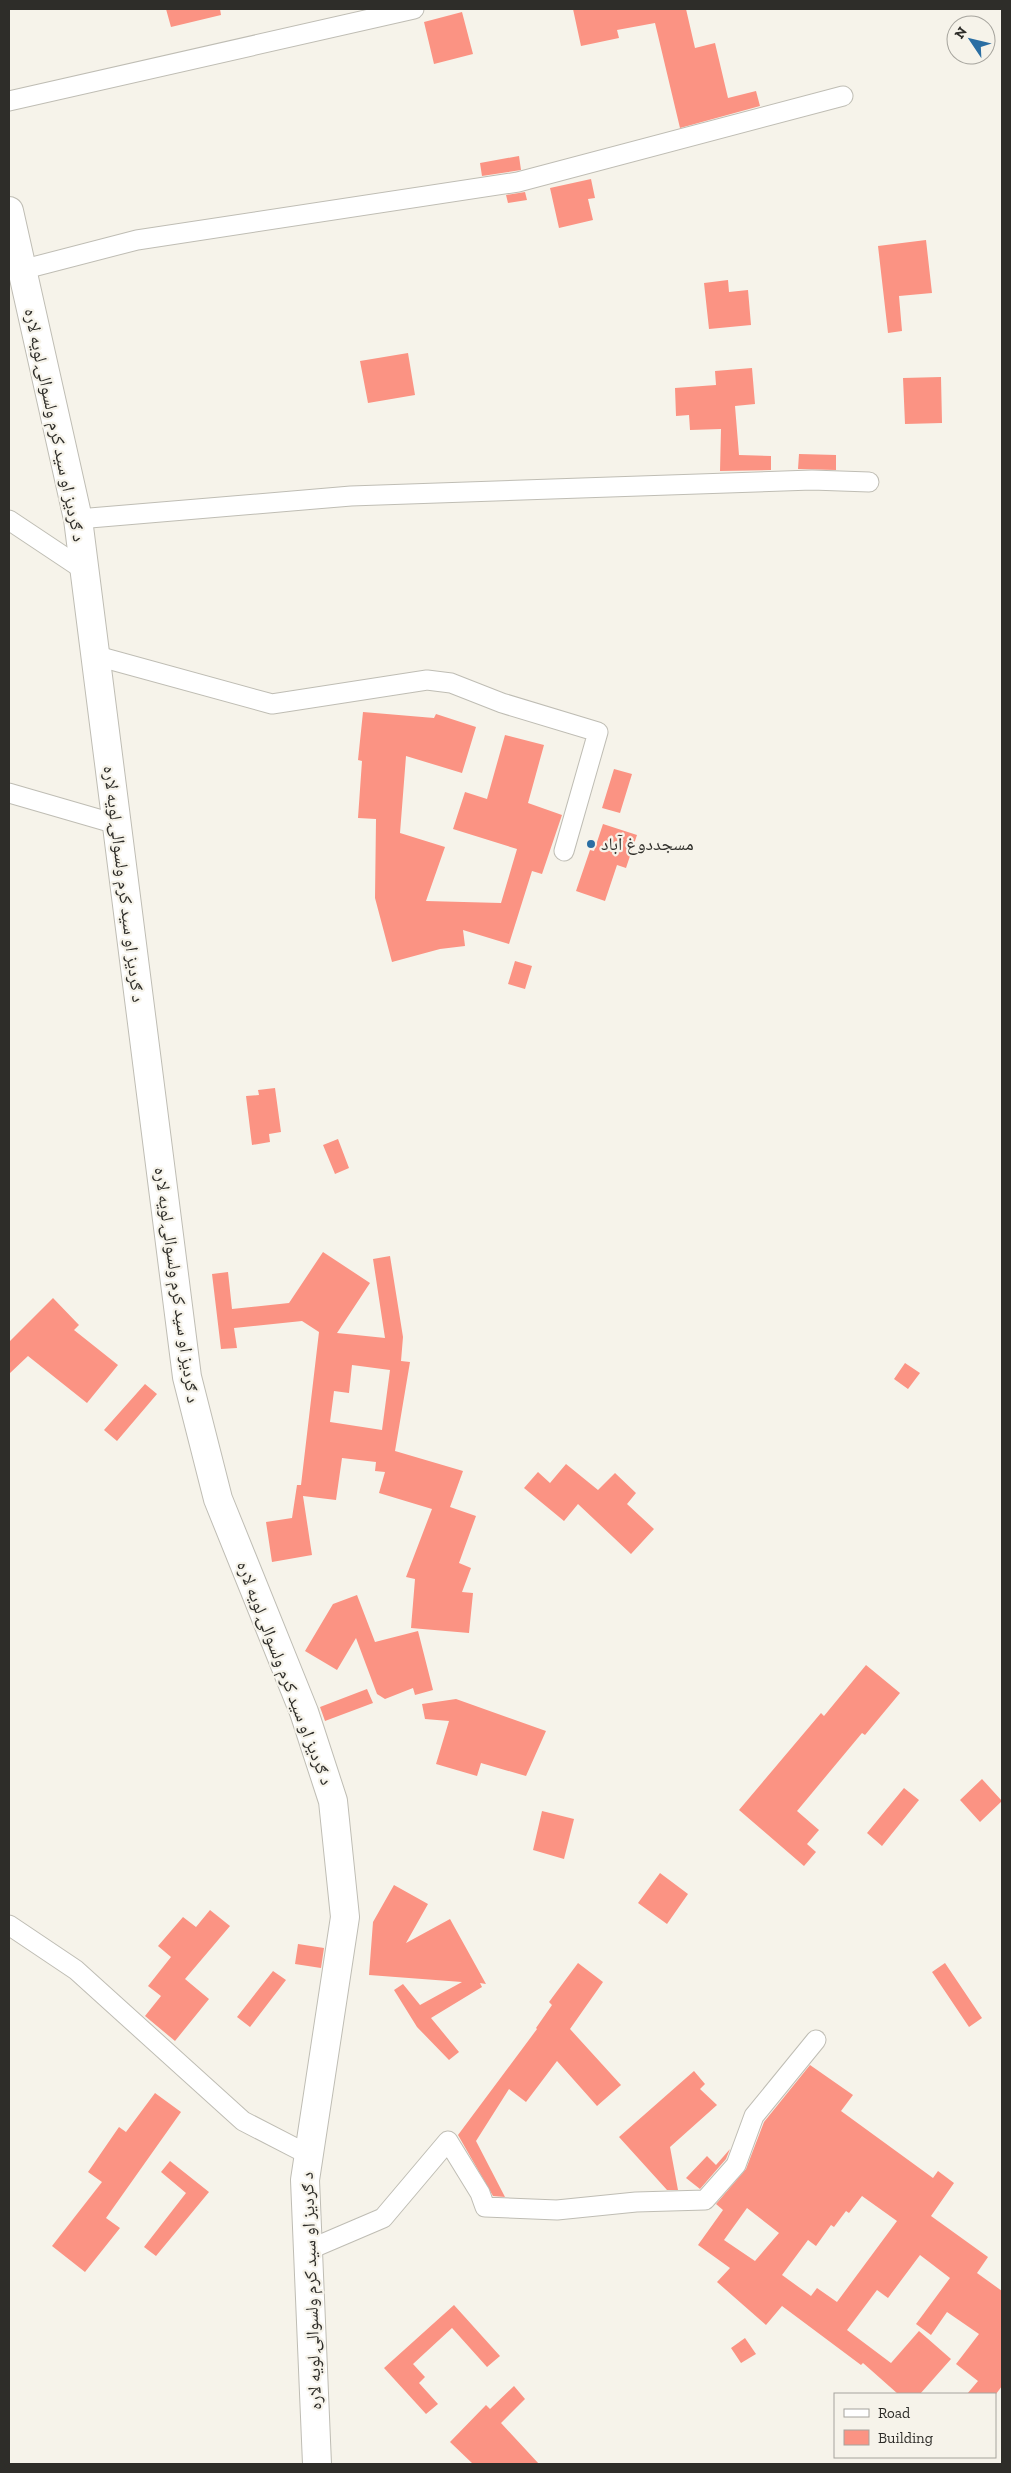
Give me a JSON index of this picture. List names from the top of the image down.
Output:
{
  "streets": {
    "highway": ["د ګردیز او سید کرم ولسوالۍ لویه لاره"]
  },
  "places": ["مسجددوغ آباد"],
  "legend": ["Road", "Building"],
  "north": "top left"
}
